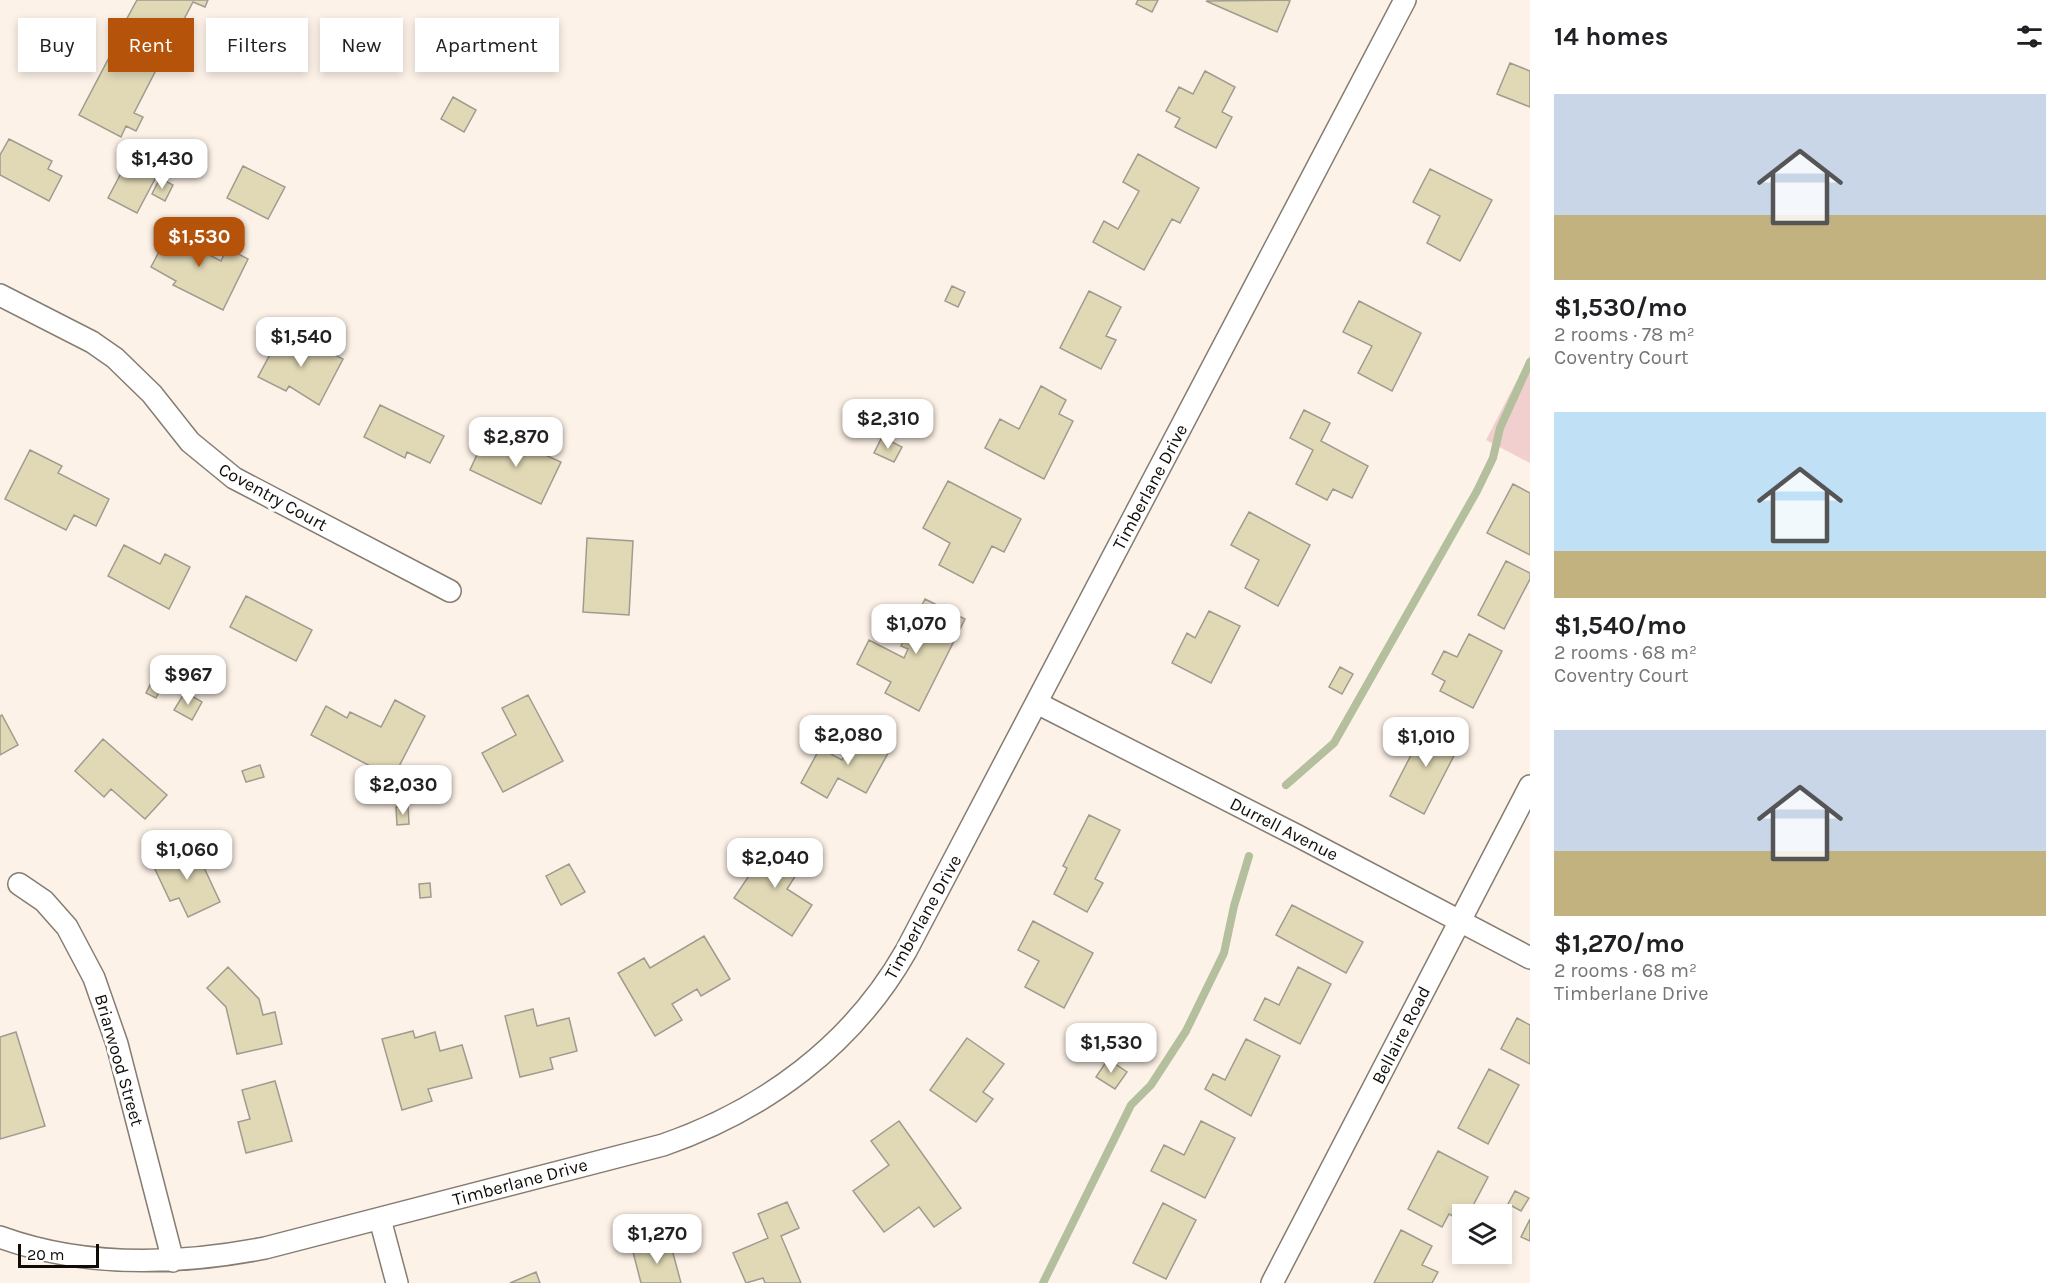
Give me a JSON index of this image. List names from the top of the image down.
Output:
{
  "streets": {
    "street": [
      "Timberlane Drive",
      "Coventry Court",
      "Durrell Avenue",
      "Bellaire Road",
      "Briarwood Street"
    ]
  },
  "crossings": [
    ["Timberlane Drive", "Durrell Avenue"],
    ["Timberlane Drive", "Briarwood Street"],
    ["Durrell Avenue", "Bellaire Road"]
  ],
  "scale_bar": "20 m",
  "page": {
    "heading": "14 homes",
    "chip": [
      "Buy",
      "Rent",
      "Filters",
      "New",
      "Apartment"
    ],
    "list": [
      {
        "name": "$1,530/mo",
        "note": "2 rooms · 78 m² · Coventry Court"
      },
      {
        "name": "$1,540/mo",
        "note": "2 rooms · 68 m² · Coventry Court"
      },
      {
        "name": "$1,270/mo",
        "note": "2 rooms · 68 m² · Timberlane Drive"
      }
    ],
    "price": [
      "$1,430",
      "$1,530",
      "$1,540",
      "$2,310",
      "$2,870",
      "$1,070",
      "$967",
      "$2,080",
      "$1,010",
      "$2,030",
      "$1,060",
      "$2,040",
      "$1,530",
      "$1,270"
    ],
    "scale": "20 m"
  }
}
